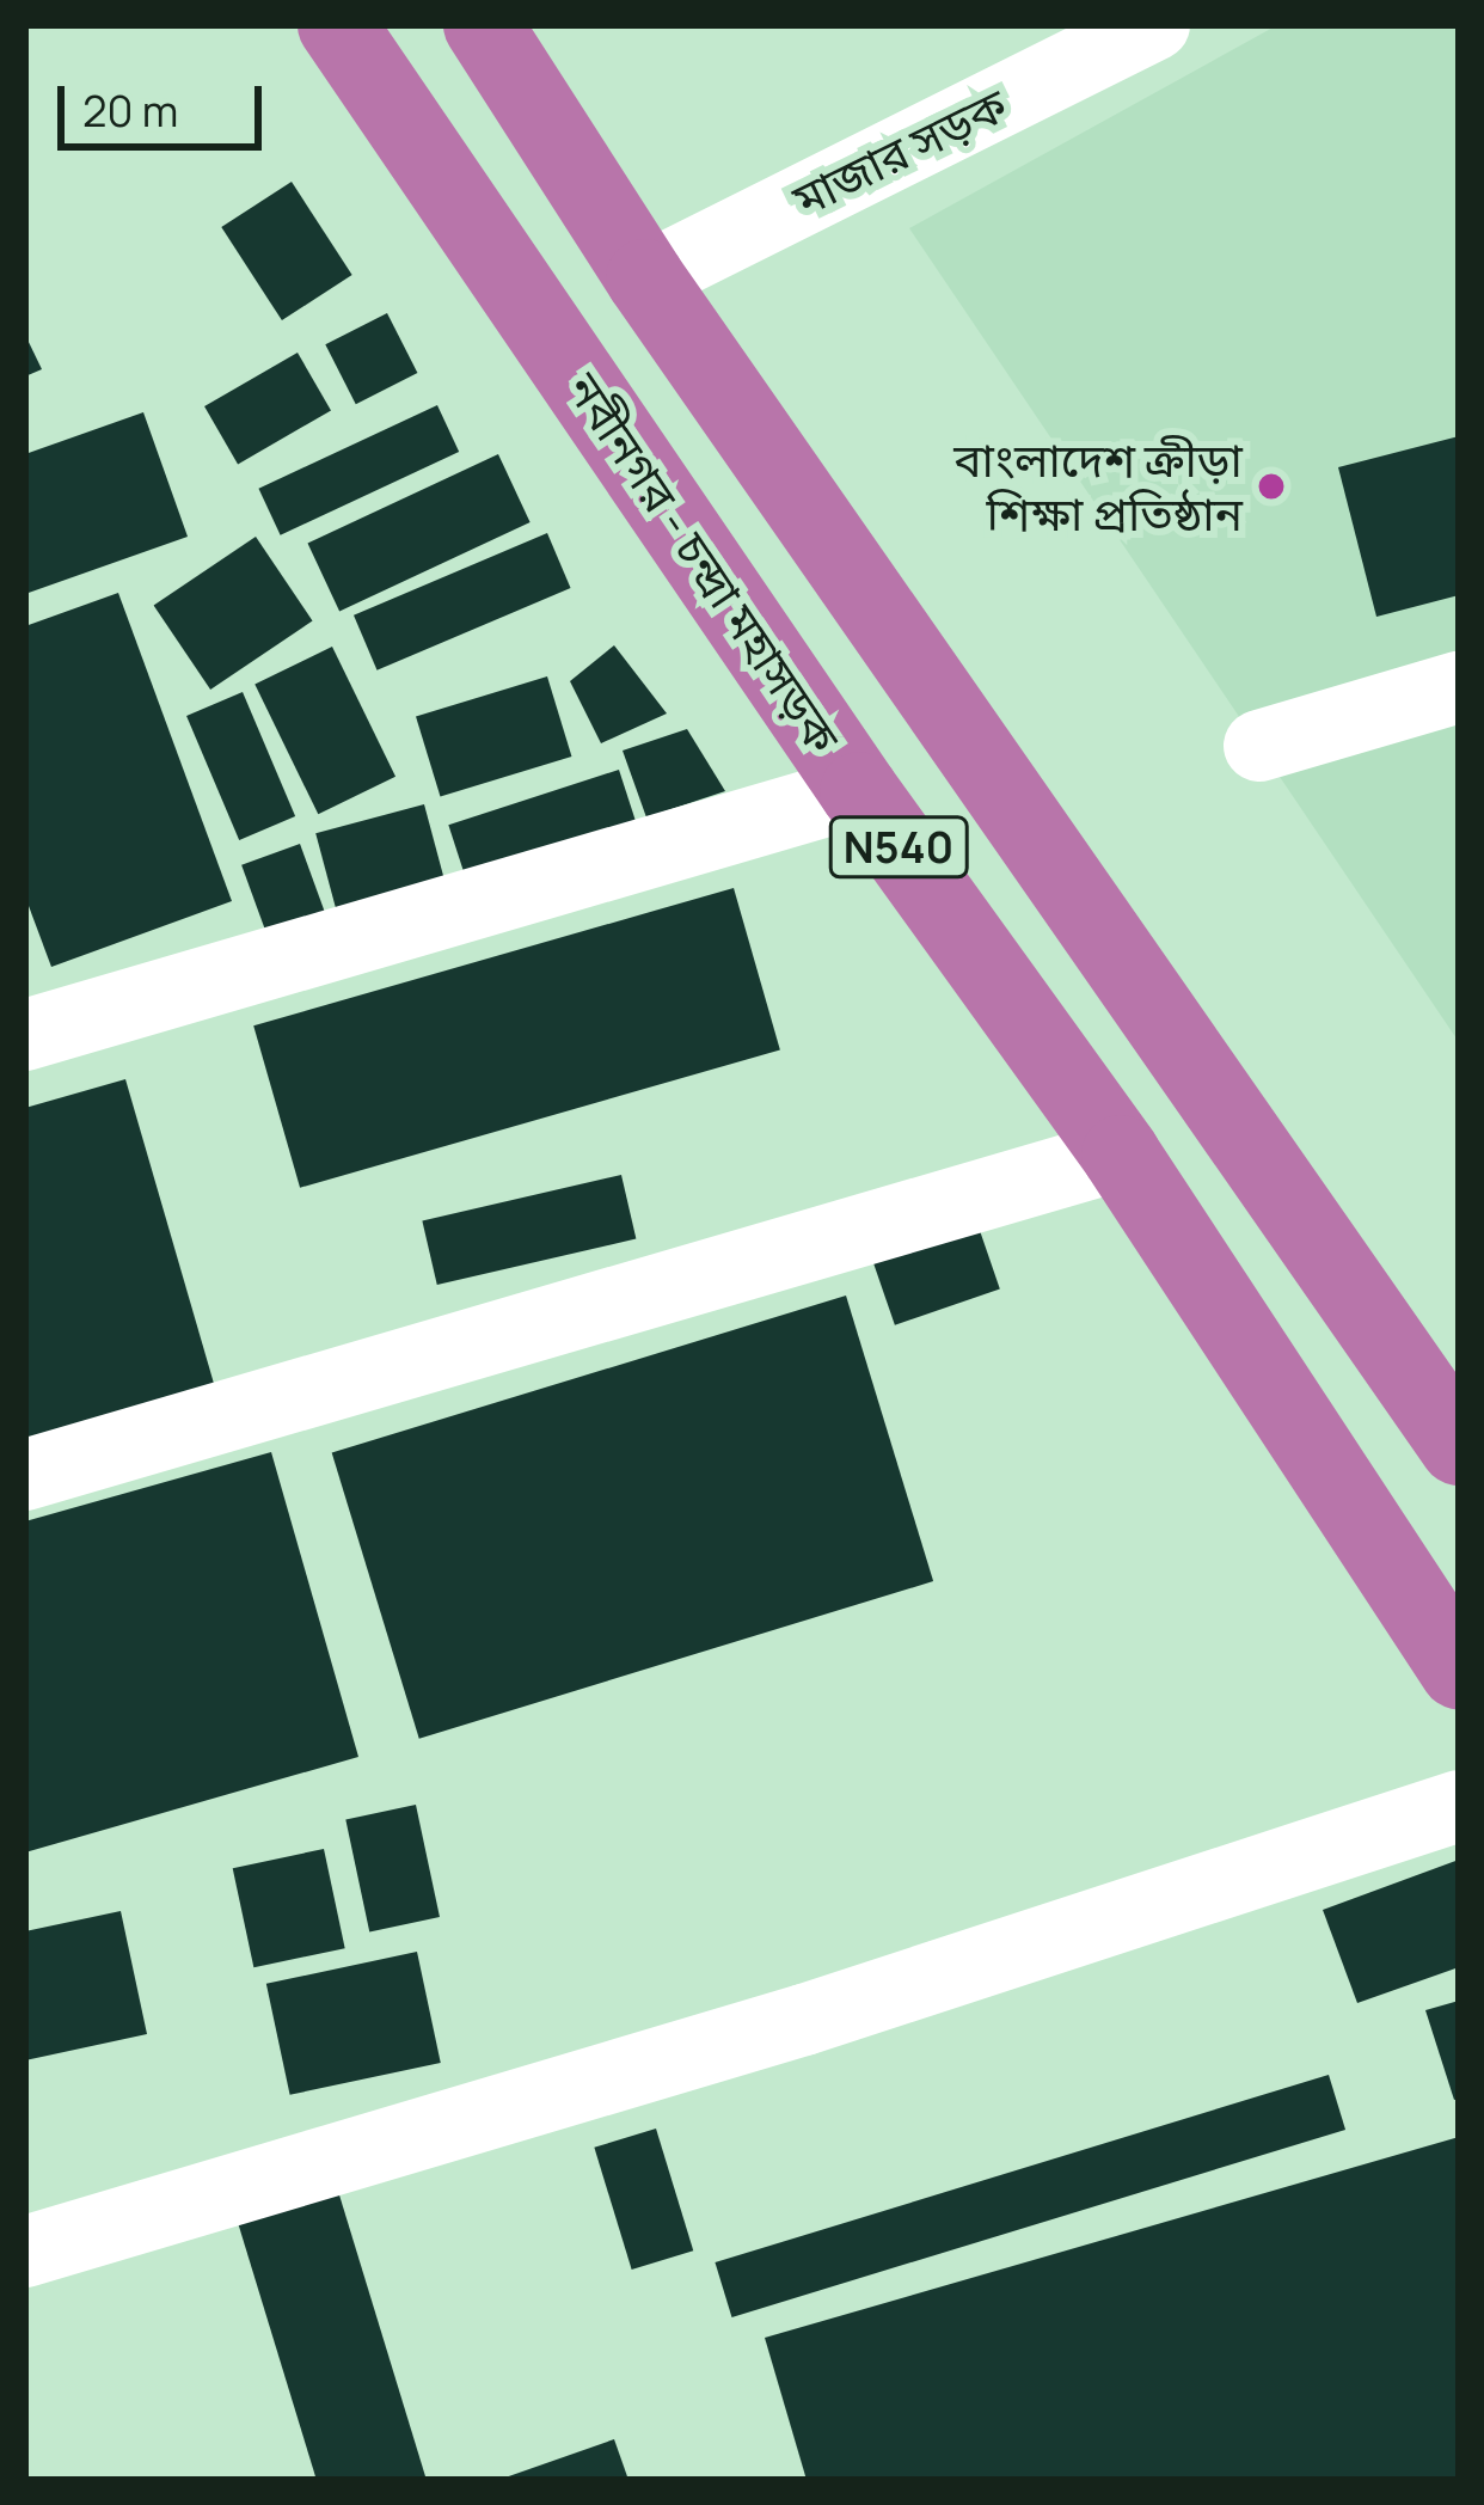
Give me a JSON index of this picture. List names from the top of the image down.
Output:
{
  "streets": {
    "highway": ["নবীনগর - চন্দ্রা মহাসড়ক", "N540"],
    "street": ["মাজার সড়ক"]
  },
  "crossings": [
    ["মাজার সড়ক", "N540"]
  ],
  "places": ["বাংলাদেশ ক্রীড়া শিক্ষা প্রতিষ্ঠান"],
  "scale_bar": "20 m"
}
